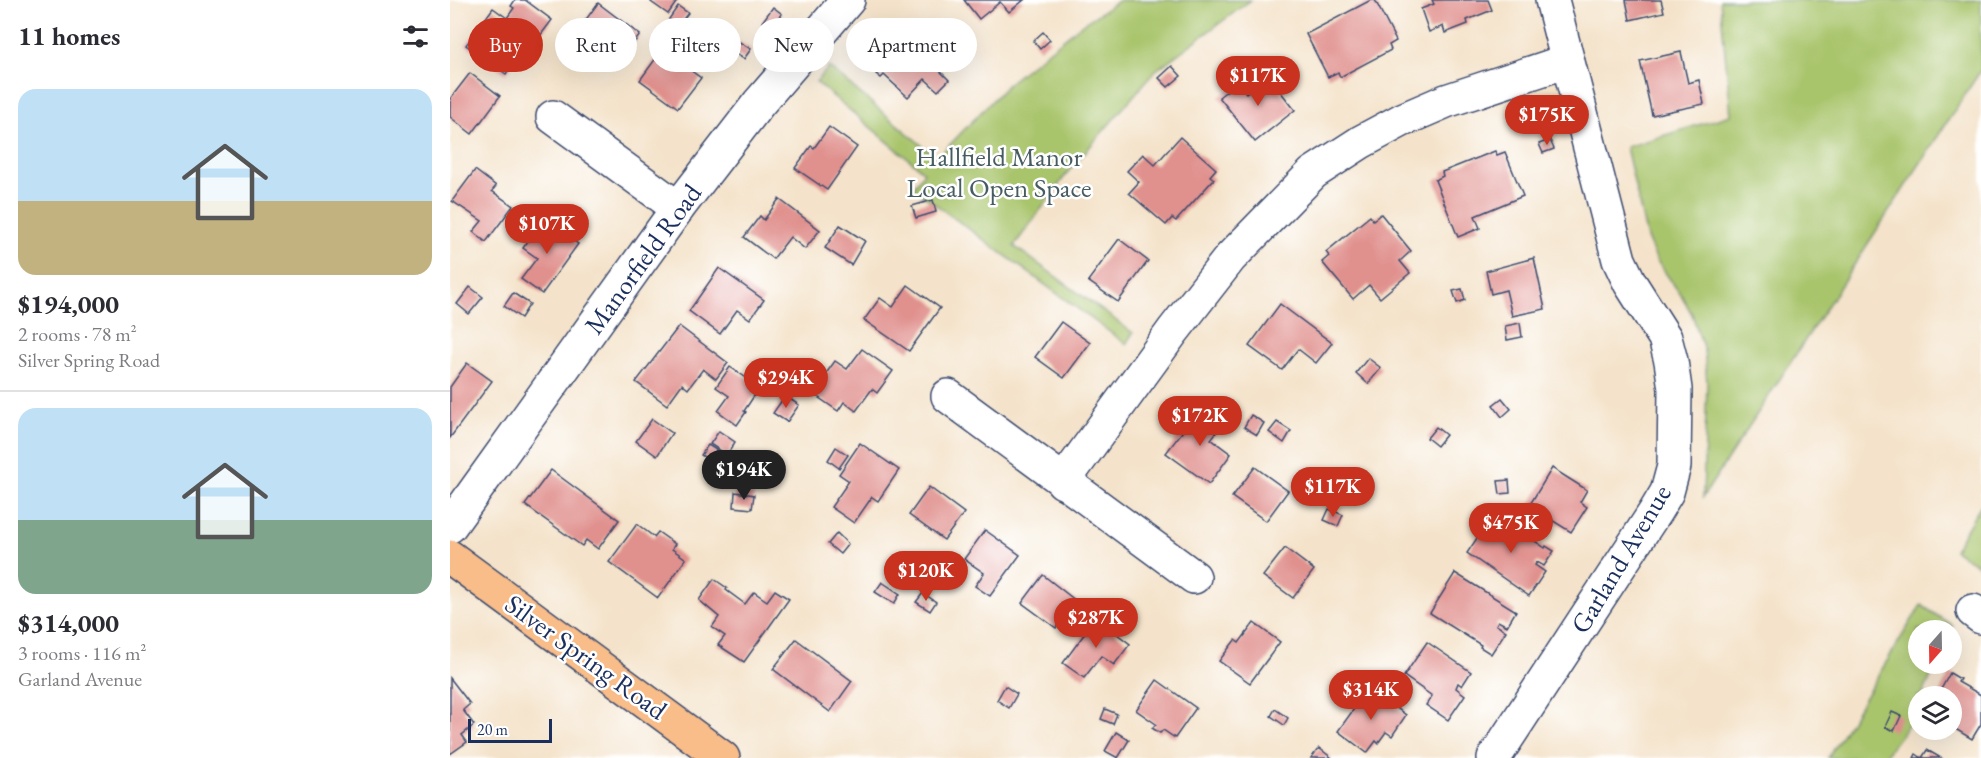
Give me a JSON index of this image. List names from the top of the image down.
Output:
{
  "streets": {
    "main road": ["Silver Spring Road"],
    "street": ["Manorfield Road", "Garland Avenue"]
  },
  "parks": ["Hallfield Manor Local Open Space"],
  "scale_bar": "20 m",
  "north": "bottom",
  "page": {
    "heading": "11 homes",
    "chip": [
      "Buy",
      "Rent",
      "Filters",
      "New",
      "Apartment"
    ],
    "price": [
      "$117K",
      "$175K",
      "$107K",
      "$294K",
      "$172K",
      "$194K",
      "$117K",
      "$475K",
      "$120K",
      "$287K",
      "$314K"
    ],
    "list": [
      {
        "name": "$194,000",
        "note": "2 rooms · 78 m² · Silver Spring Road"
      },
      {
        "name": "$314,000",
        "note": "3 rooms · 116 m² · Garland Avenue"
      }
    ],
    "scale": "20 m"
  }
}
